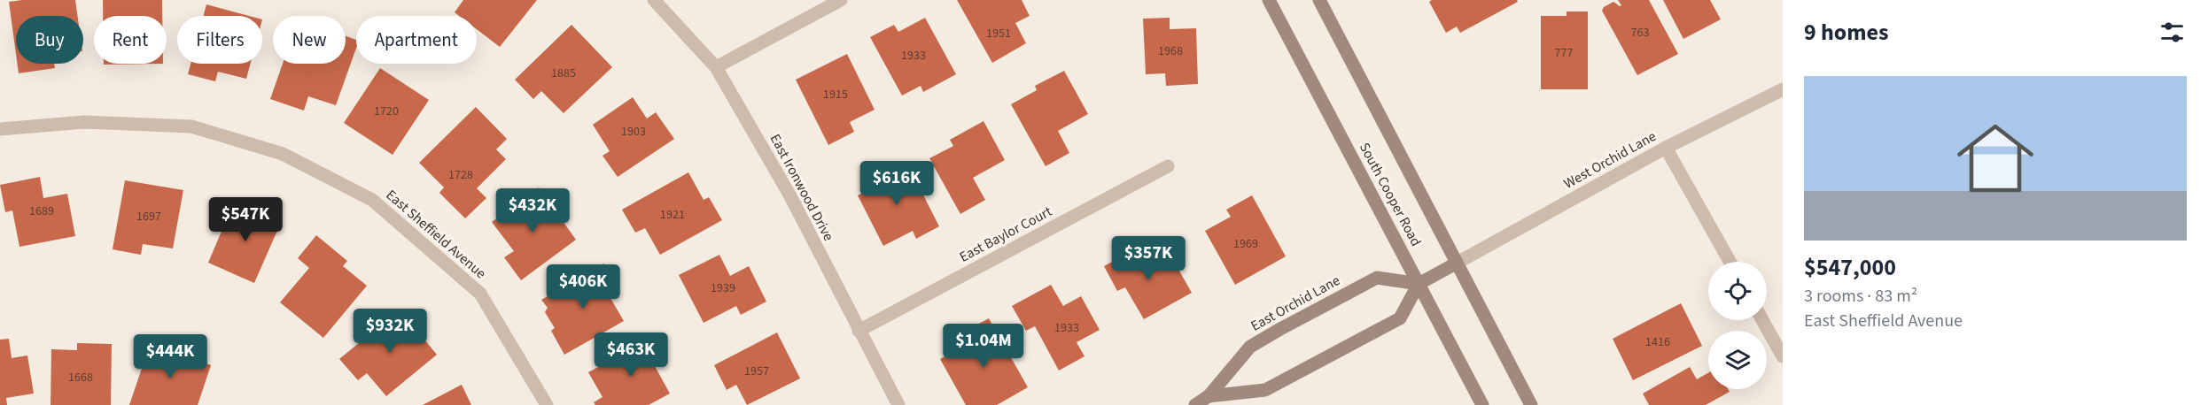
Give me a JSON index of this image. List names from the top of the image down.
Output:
{
  "streets": {
    "main road": ["South Cooper Road", "East Orchid Lane"],
    "street": [
      "West Orchid Lane",
      "East Ironwood Drive",
      "East Sheffield Avenue",
      "East Baylor Court"
    ]
  },
  "crossings": [
    ["West Orchid Lane", "South Cooper Road"],
    ["East Ironwood Drive", "East Baylor Court"],
    ["South Cooper Road", "East Orchid Lane"]
  ],
  "house_numbers": [
    "763",
    "1951",
    "1968",
    "777",
    "1933",
    "1885",
    "1915",
    "1720",
    "1903",
    "1728",
    "1689",
    "1921",
    "1697",
    "1969",
    "1939",
    "1933",
    "1416",
    "1957",
    "1668"
  ],
  "page": {
    "heading": "9 homes",
    "chip": [
      "Buy",
      "Rent",
      "Filters",
      "New",
      "Apartment"
    ],
    "list": [
      {
        "name": "$547,000",
        "note": "3 rooms · 83 m² · East Sheffield Avenue"
      }
    ],
    "price": [
      "$616K",
      "$432K",
      "$547K",
      "$357K",
      "$406K",
      "$932K",
      "$1.04M",
      "$463K",
      "$444K"
    ]
  }
}
